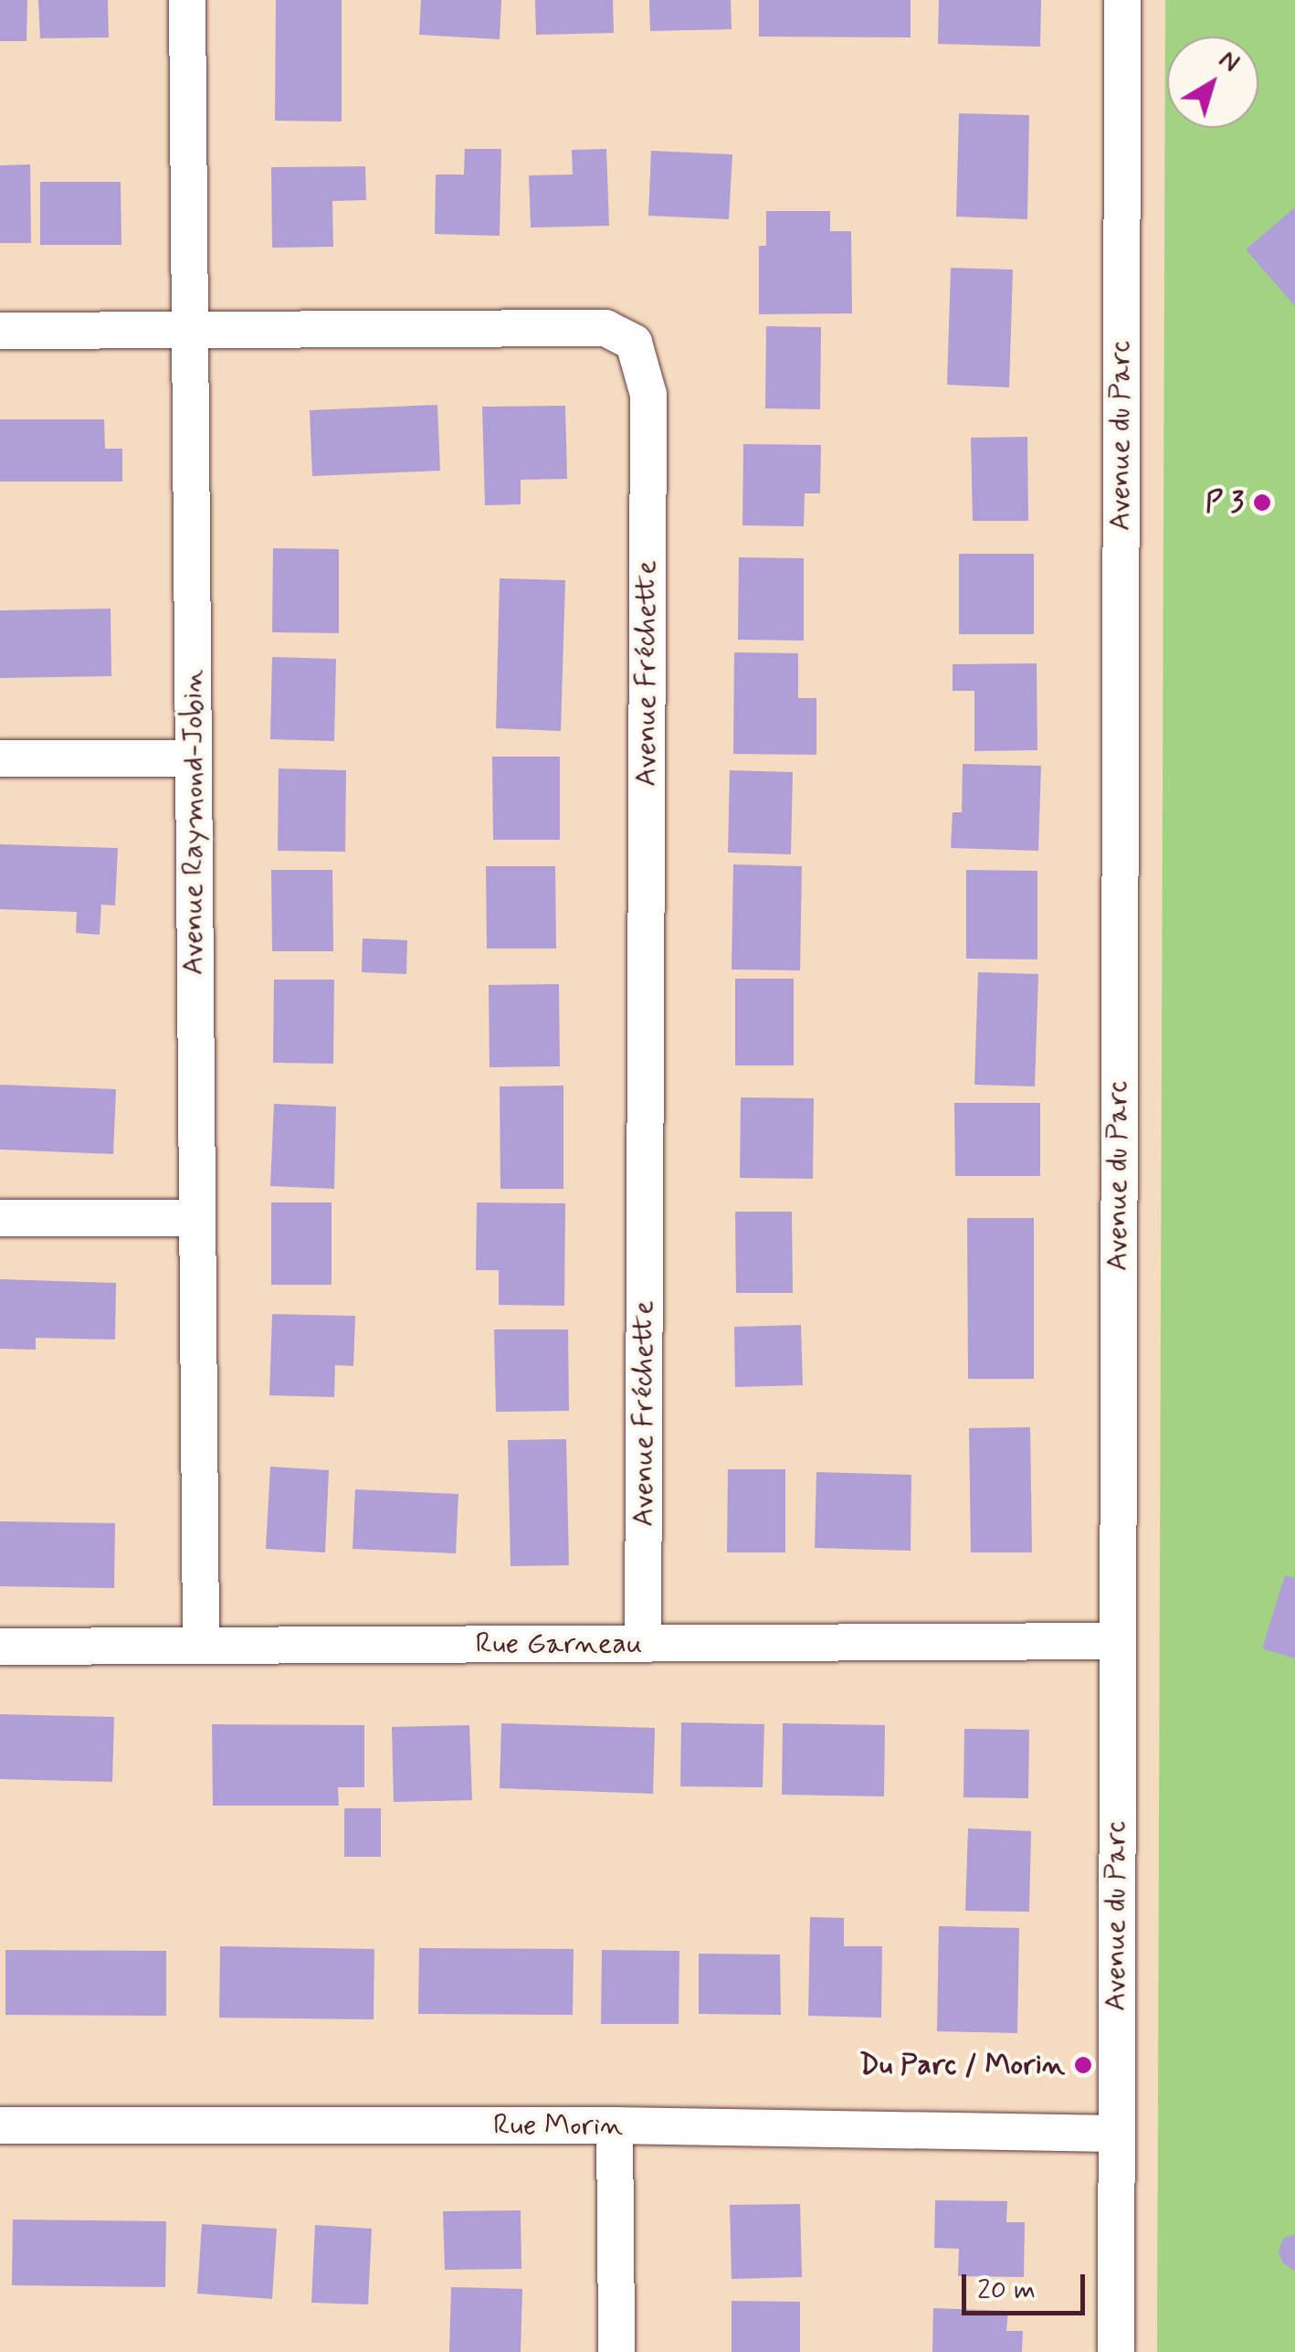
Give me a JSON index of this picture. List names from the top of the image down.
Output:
{
  "streets": {
    "street": [
      "Avenue du Parc",
      "Avenue Fréchette",
      "Avenue Raymond-Jobin",
      "Rue Garneau",
      "Rue Morin"
    ]
  },
  "crossings": [
    ["Avenue du Parc", "Rue Garneau"],
    ["Avenue du Parc", "Rue Morin"],
    ["Avenue Fréchette", "Avenue Raymond-Jobin"],
    ["Avenue Fréchette", "Rue Garneau"],
    ["Avenue Raymond-Jobin", "Rue Garneau"]
  ],
  "places": ["P 3", "Du Parc / Morin"],
  "scale_bar": "20 m",
  "north": "top right"
}
